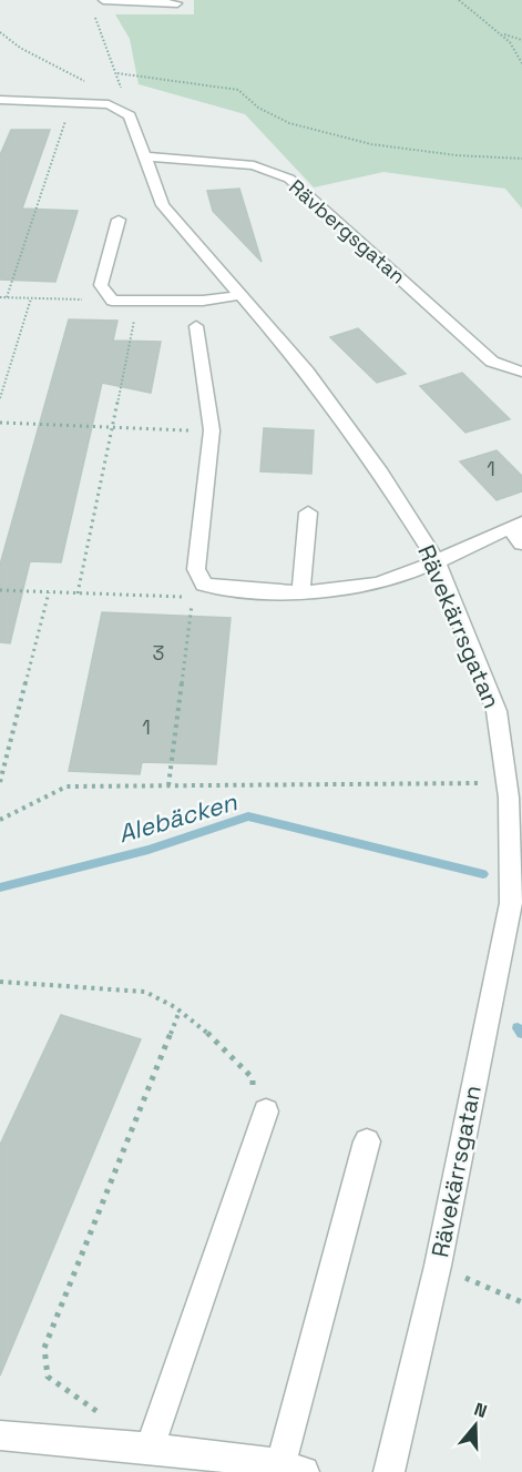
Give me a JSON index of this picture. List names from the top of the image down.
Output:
{
  "streets": {
    "street": ["Rävbergsgatan", "Rävekärrsgatan"]
  },
  "crossings": [
    ["Rävbergsgatan", "Rävekärrsgatan"]
  ],
  "water": ["Alebäcken"],
  "house_numbers": ["1", "3", "1"],
  "north": "top"
}
